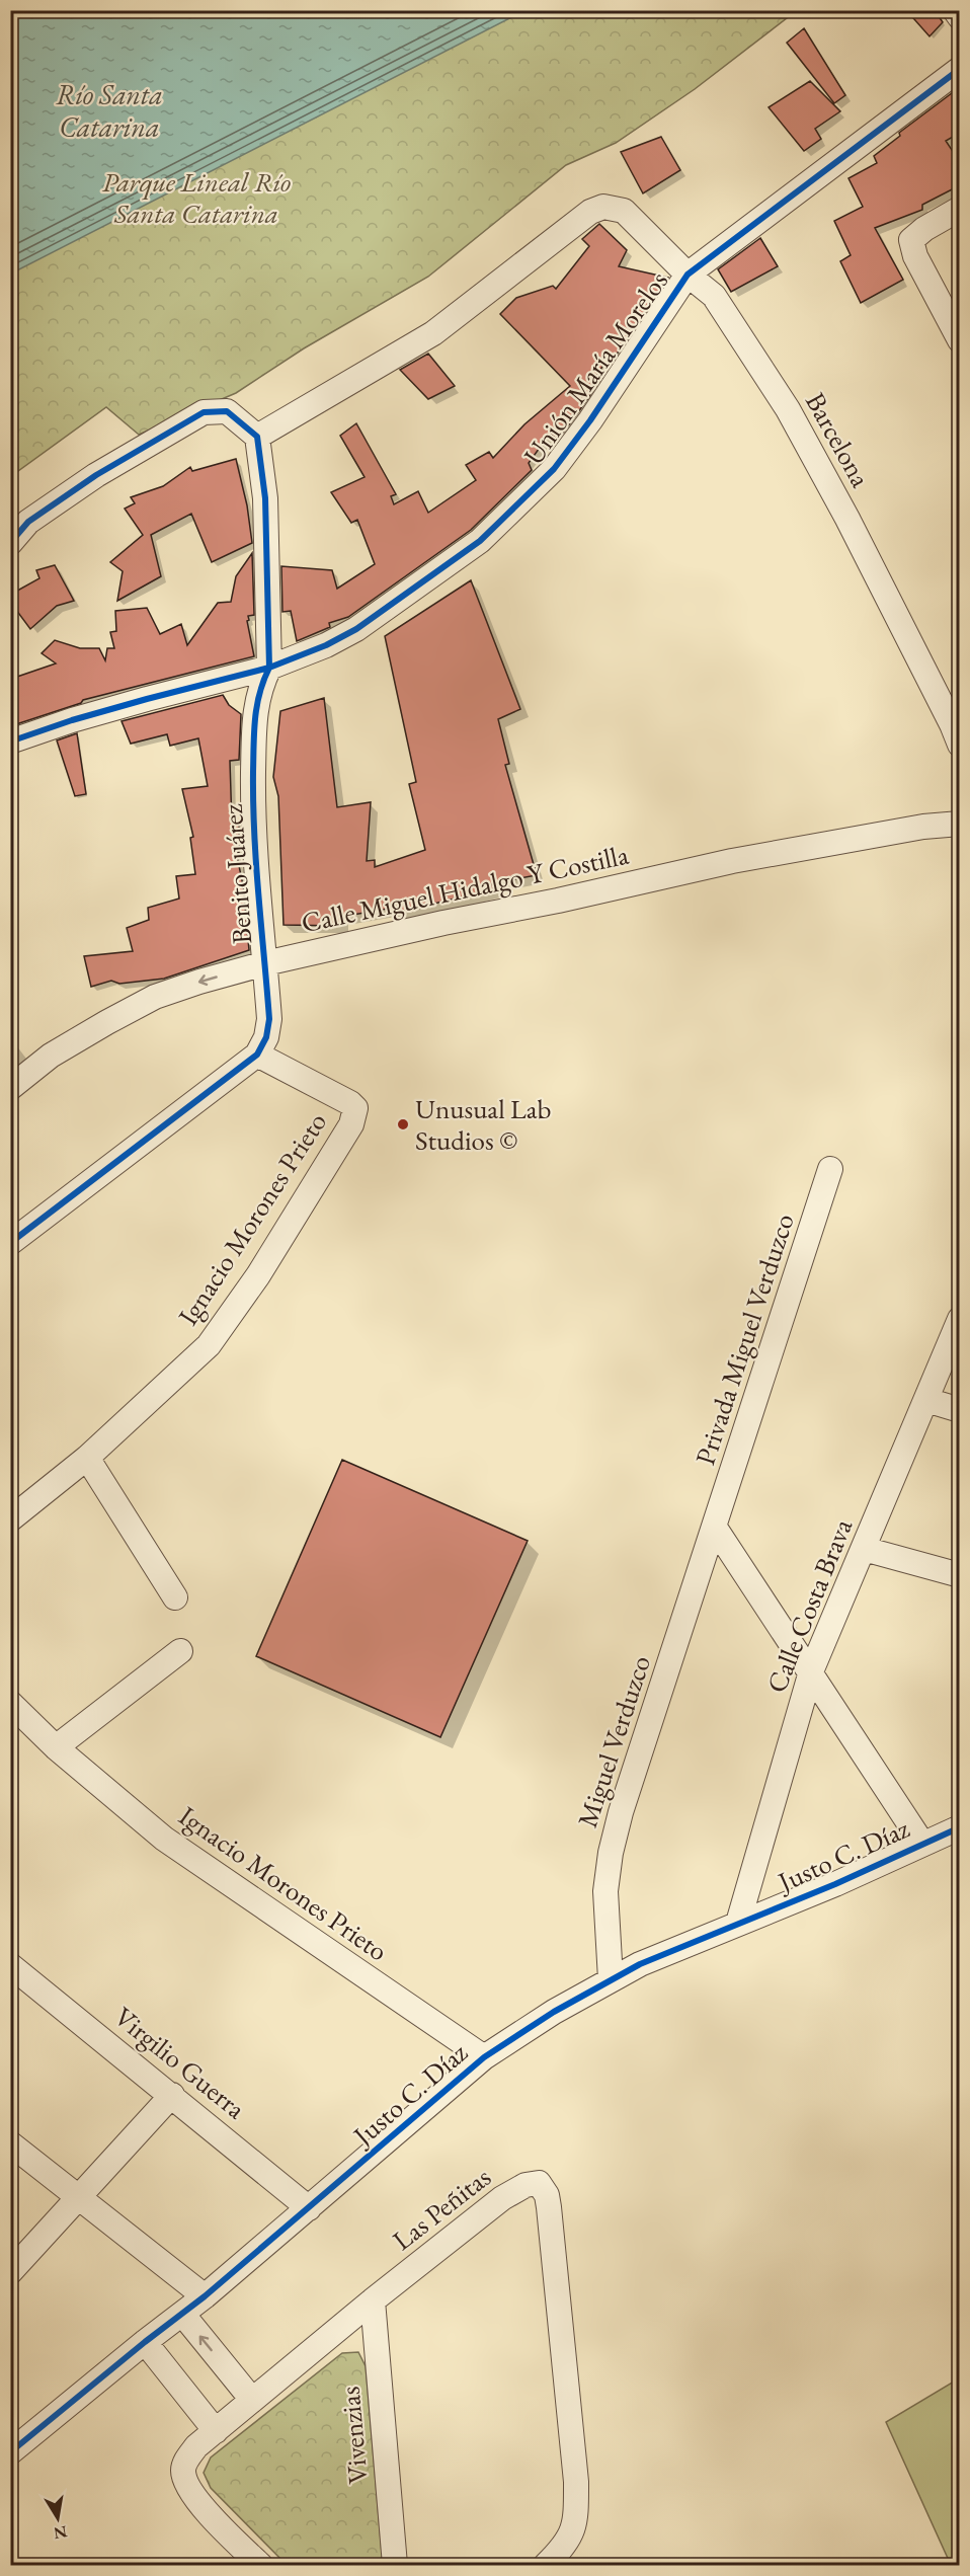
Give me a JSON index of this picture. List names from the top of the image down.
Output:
{
  "streets": {
    "street": [
      "Unión María Morelos",
      "Barcelona",
      "Benito Juárez",
      "Calle Miguel Hidalgo Y Costilla",
      "Ignacio Morones Prieto",
      "Privada Miguel Verduzco",
      "Calle Costa Brava",
      "Miguel Verduzco",
      "Justo C. Díaz",
      "Virgilio Guerra",
      "Las Peñitas",
      "Vivenzias"
    ]
  },
  "crossings": [
    ["Unión María Morelos", "Barcelona"],
    ["Unión María Morelos", "Benito Juárez"],
    ["Barcelona", "Benito Juárez"],
    ["Benito Juárez", "Calle Miguel Hidalgo Y Costilla"],
    ["Benito Juárez", "Ignacio Morones Prieto"],
    ["Ignacio Morones Prieto", "Justo C. Díaz"],
    ["Privada Miguel Verduzco", "Miguel Verduzco"],
    ["Calle Costa Brava", "Justo C. Díaz"],
    ["Miguel Verduzco", "Justo C. Díaz"],
    ["Justo C. Díaz", "Virgilio Guerra"],
    ["Las Peñitas", "Vivenzias"]
  ],
  "water": ["Río Santa Catarina"],
  "parks": ["Parque Lineal Río Santa Catarina"],
  "places": ["Unusual Lab Studios ©"],
  "north": "bottom"
}
